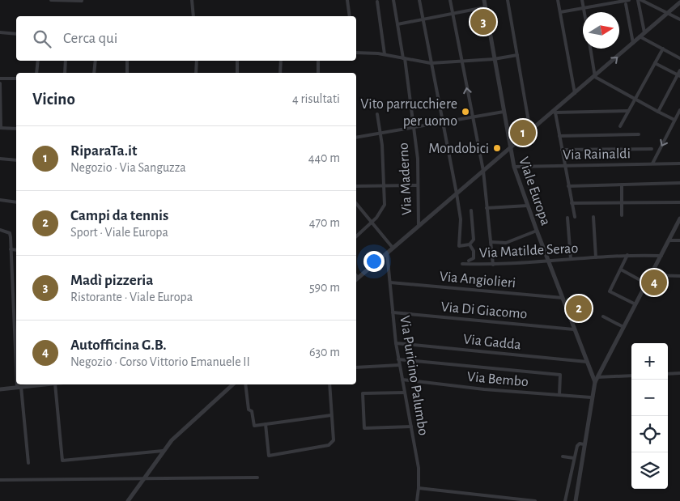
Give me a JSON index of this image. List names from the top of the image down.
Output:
{
  "streets": {
    "street": [
      "Via Rainaldi",
      "Via Maderno",
      "Viale Europa",
      "Via Matilde Serao",
      "Via Angiolieri",
      "Via Di Giacomo",
      "Via Gadda",
      "Via Puricino Palumbo",
      "Via Bembo"
    ]
  },
  "crossings": [
    ["Via Rainaldi", "Viale Europa"],
    ["Viale Europa", "Via Matilde Serao"],
    ["Viale Europa", "Via Angiolieri"],
    ["Viale Europa", "Via Di Giacomo"],
    ["Viale Europa", "Via Gadda"],
    ["Via Angiolieri", "Via Puricino Palumbo"],
    ["Via Di Giacomo", "Via Puricino Palumbo"],
    ["Via Gadda", "Via Puricino Palumbo"],
    ["Via Puricino Palumbo", "Via Bembo"]
  ],
  "places": ["Vito parrucchiere per uomo", "Mondobici"],
  "north": "right",
  "page": {
    "pins": [
      "3",
      "1",
      "4",
      "2"
    ],
    "search": "Cerca qui",
    "heading": ["Vicino", "4 risultati"],
    "list": [
      {
        "mark": "1",
        "name": "RiparaTa.it",
        "note": "Negozio · Via Sanguzza",
        "value": "440 m"
      },
      {
        "mark": "2",
        "name": "Campi da tennis",
        "note": "Sport · Viale Europa",
        "value": "470 m"
      },
      {
        "mark": "3",
        "name": "Madì pizzeria",
        "note": "Ristorante · Viale Europa",
        "value": "590 m"
      },
      {
        "mark": "4",
        "name": "Autofficina G.B.",
        "note": "Negozio · Corso Vittorio Emanuele II",
        "value": "630 m"
      }
    ],
    "map_buttons": ["+", "−"]
  }
}
